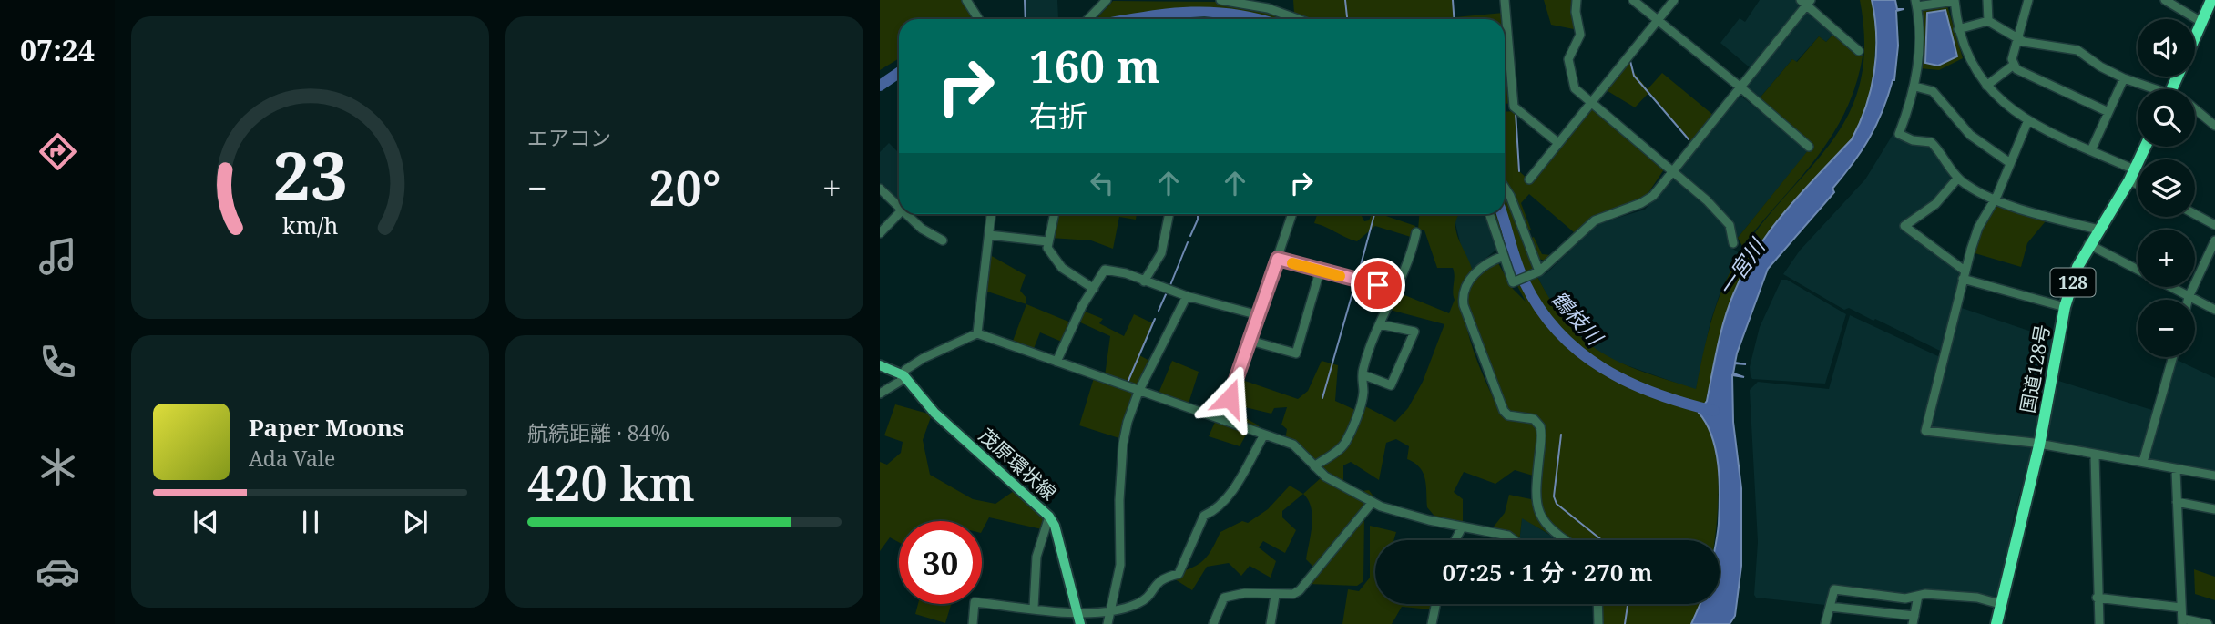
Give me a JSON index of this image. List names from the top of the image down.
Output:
{
  "streets": {
    "highway": ["128", "国道128号"],
    "main road": ["茂原環状線"]
  },
  "water": ["一宮川", "鶴枝川"],
  "page": {
    "tabs": "07:24",
    "tile": [
      "エアコン",
      ["航続距離 · 84%", "420 km"]
    ],
    "map_buttons": ["+", "−"],
    "turn": ["160 m", "右折"],
    "heat": ["−", "20°", "+"],
    "song": ["Paper Moons", "Ada Vale"],
    "limit": "30",
    "trip": "07:25 · 1 分 · 270 m",
    "gauge": ["23", "km/h"]
  }
}
